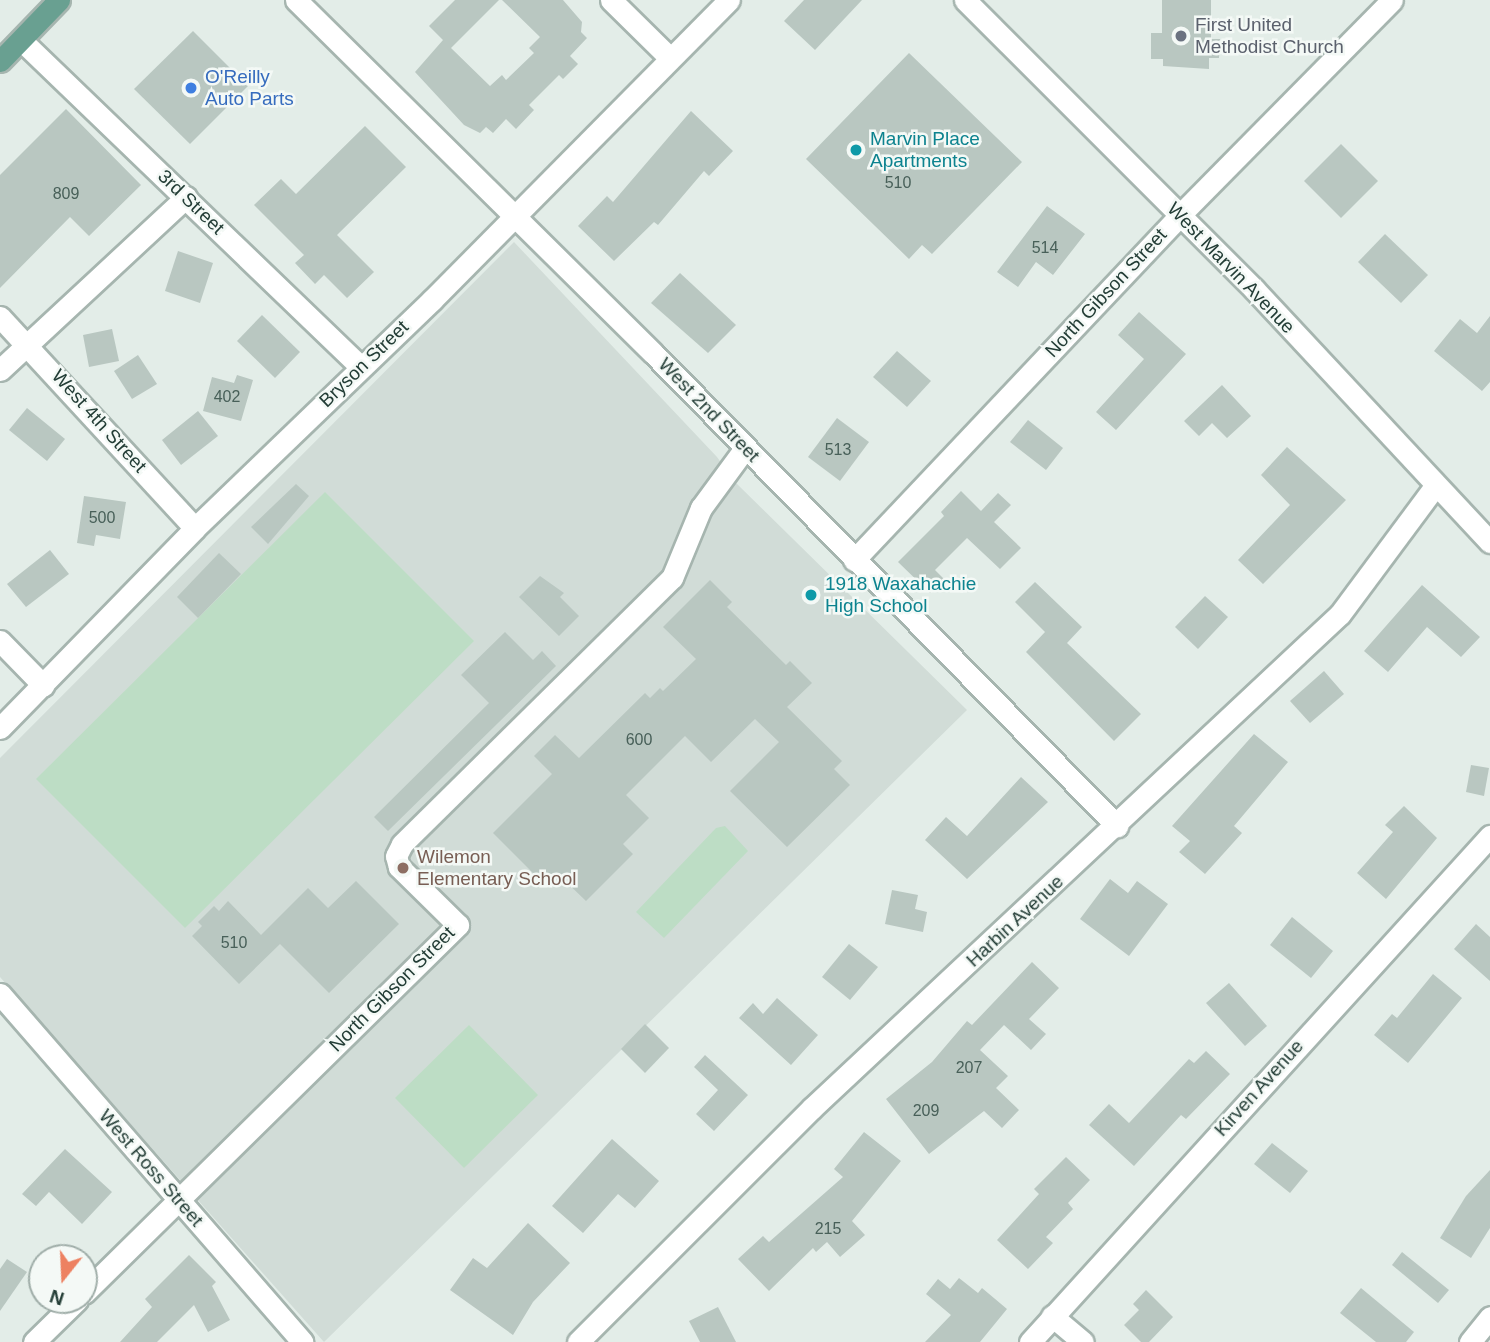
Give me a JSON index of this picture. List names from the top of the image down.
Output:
{
  "streets": {
    "street": [
      "3rd Street",
      "West Marvin Avenue",
      "North Gibson Street",
      "Bryson Street",
      "West 2nd Street",
      "West 4th Street",
      "Harbin Avenue",
      "Kirven Avenue",
      "West Ross Street"
    ]
  },
  "crossings": [
    ["3rd Street", "Bryson Street"],
    ["West Marvin Avenue", "North Gibson Street"],
    ["West Marvin Avenue", "Harbin Avenue"],
    ["North Gibson Street", "West 2nd Street"],
    ["North Gibson Street", "West Ross Street"],
    ["Bryson Street", "West 2nd Street"],
    ["Bryson Street", "West 4th Street"],
    ["West 2nd Street", "Harbin Avenue"]
  ],
  "places": [
    "First United Methodist Church",
    "O'Reilly Auto Parts",
    "Marvin Place Apartments",
    "1918 Waxahachie High School",
    "Wilemon Elementary School"
  ],
  "house_numbers": [
    "510",
    "809",
    "514",
    "402",
    "513",
    "500",
    "600",
    "510",
    "207",
    "209",
    "215"
  ],
  "north": "bottom"
}
